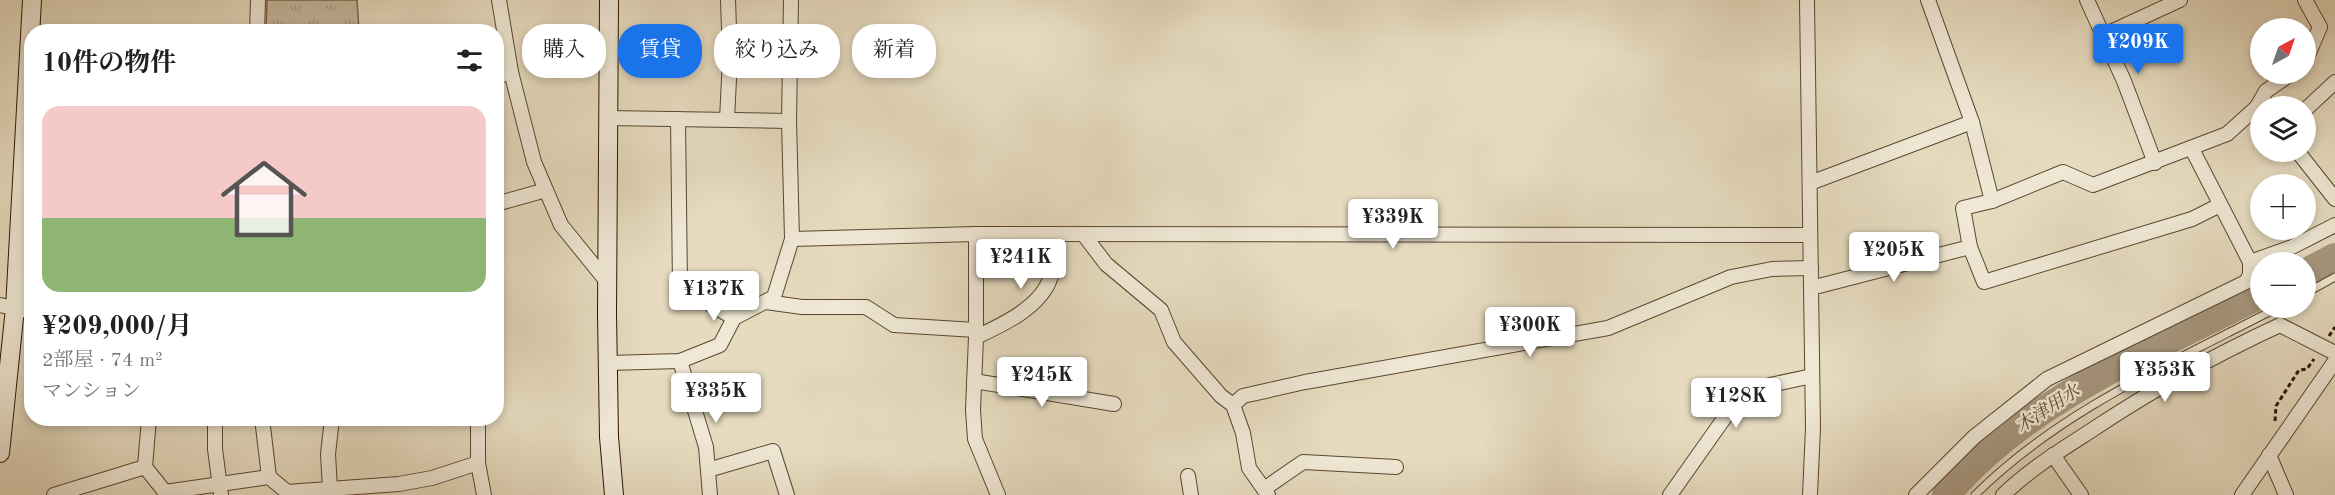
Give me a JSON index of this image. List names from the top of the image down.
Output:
{
  "water": ["木津用水"],
  "north": "top right",
  "page": {
    "map_buttons": ["+", "−"],
    "price": [
      "¥209K",
      "¥339K",
      "¥205K",
      "¥241K",
      "¥137K",
      "¥300K",
      "¥353K",
      "¥245K",
      "¥335K",
      "¥128K"
    ],
    "chip": [
      "購入",
      "賃貸",
      "絞り込み",
      "新着"
    ],
    "heading": "10件の物件",
    "list": [
      {
        "name": "¥209,000/月",
        "note": "2部屋 · 74 m² · マンション"
      }
    ]
  }
}
